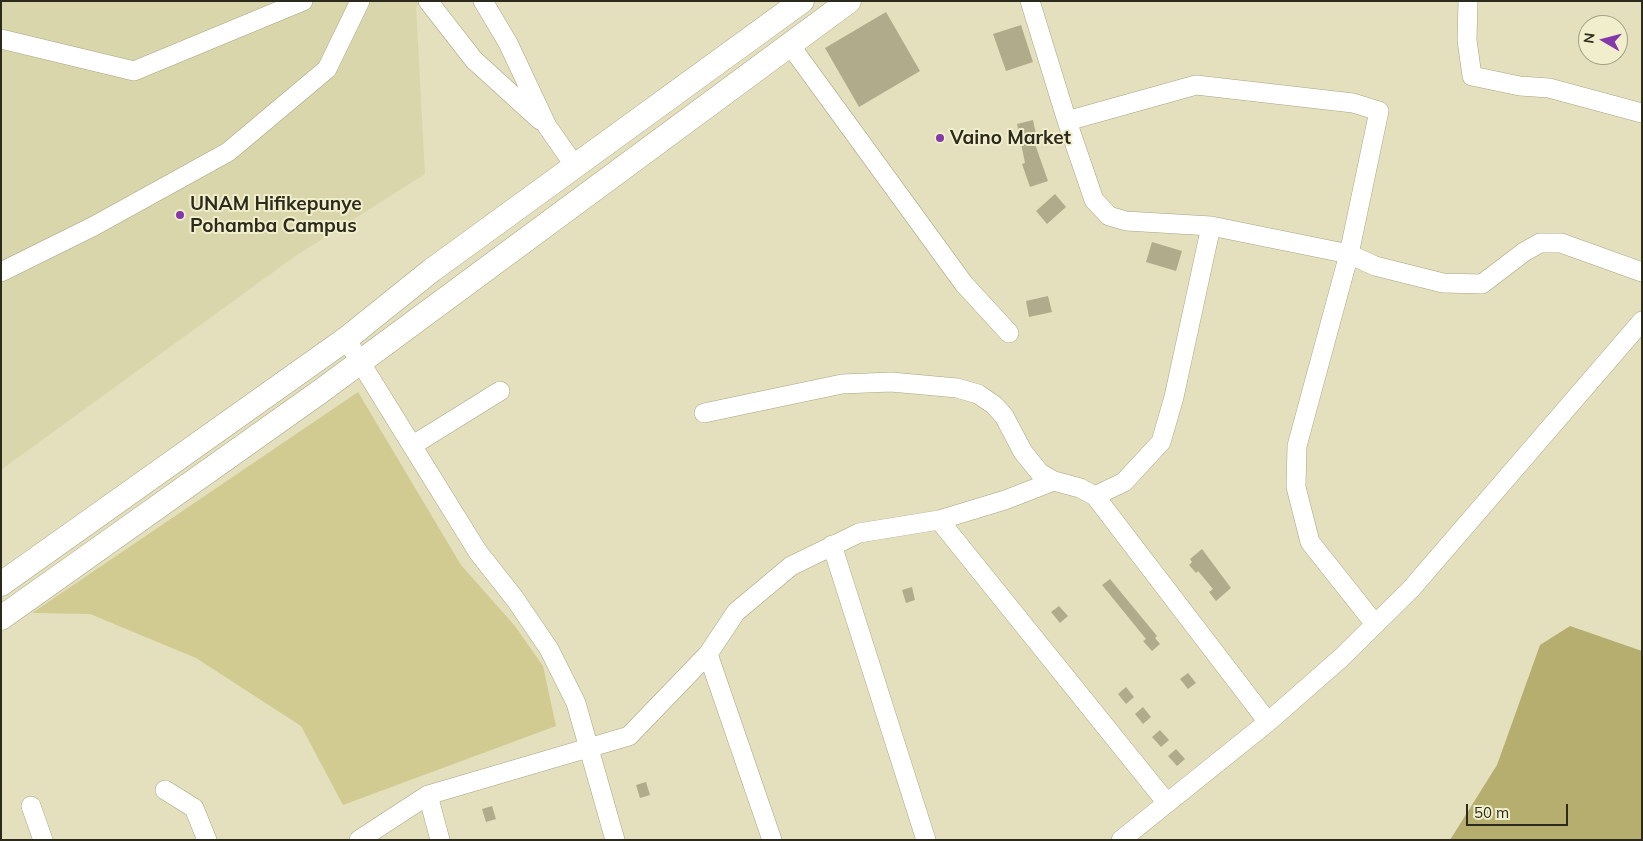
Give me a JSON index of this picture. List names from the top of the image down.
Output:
{
  "places": ["Vaino Market", "UNAM Hifikepunye Pohamba Campus"],
  "scale_bar": "50 m",
  "north": "left"
}
